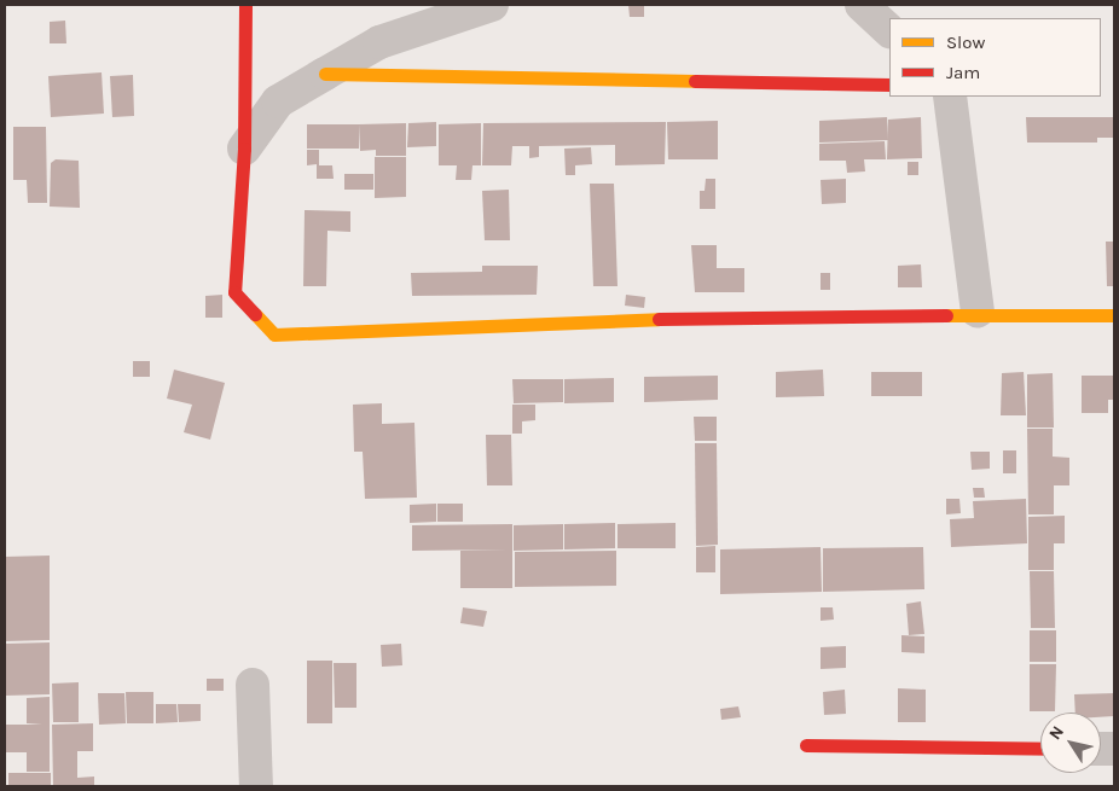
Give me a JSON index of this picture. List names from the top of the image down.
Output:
{
  "legend": ["Slow", "Jam"],
  "north": "top left"
}
